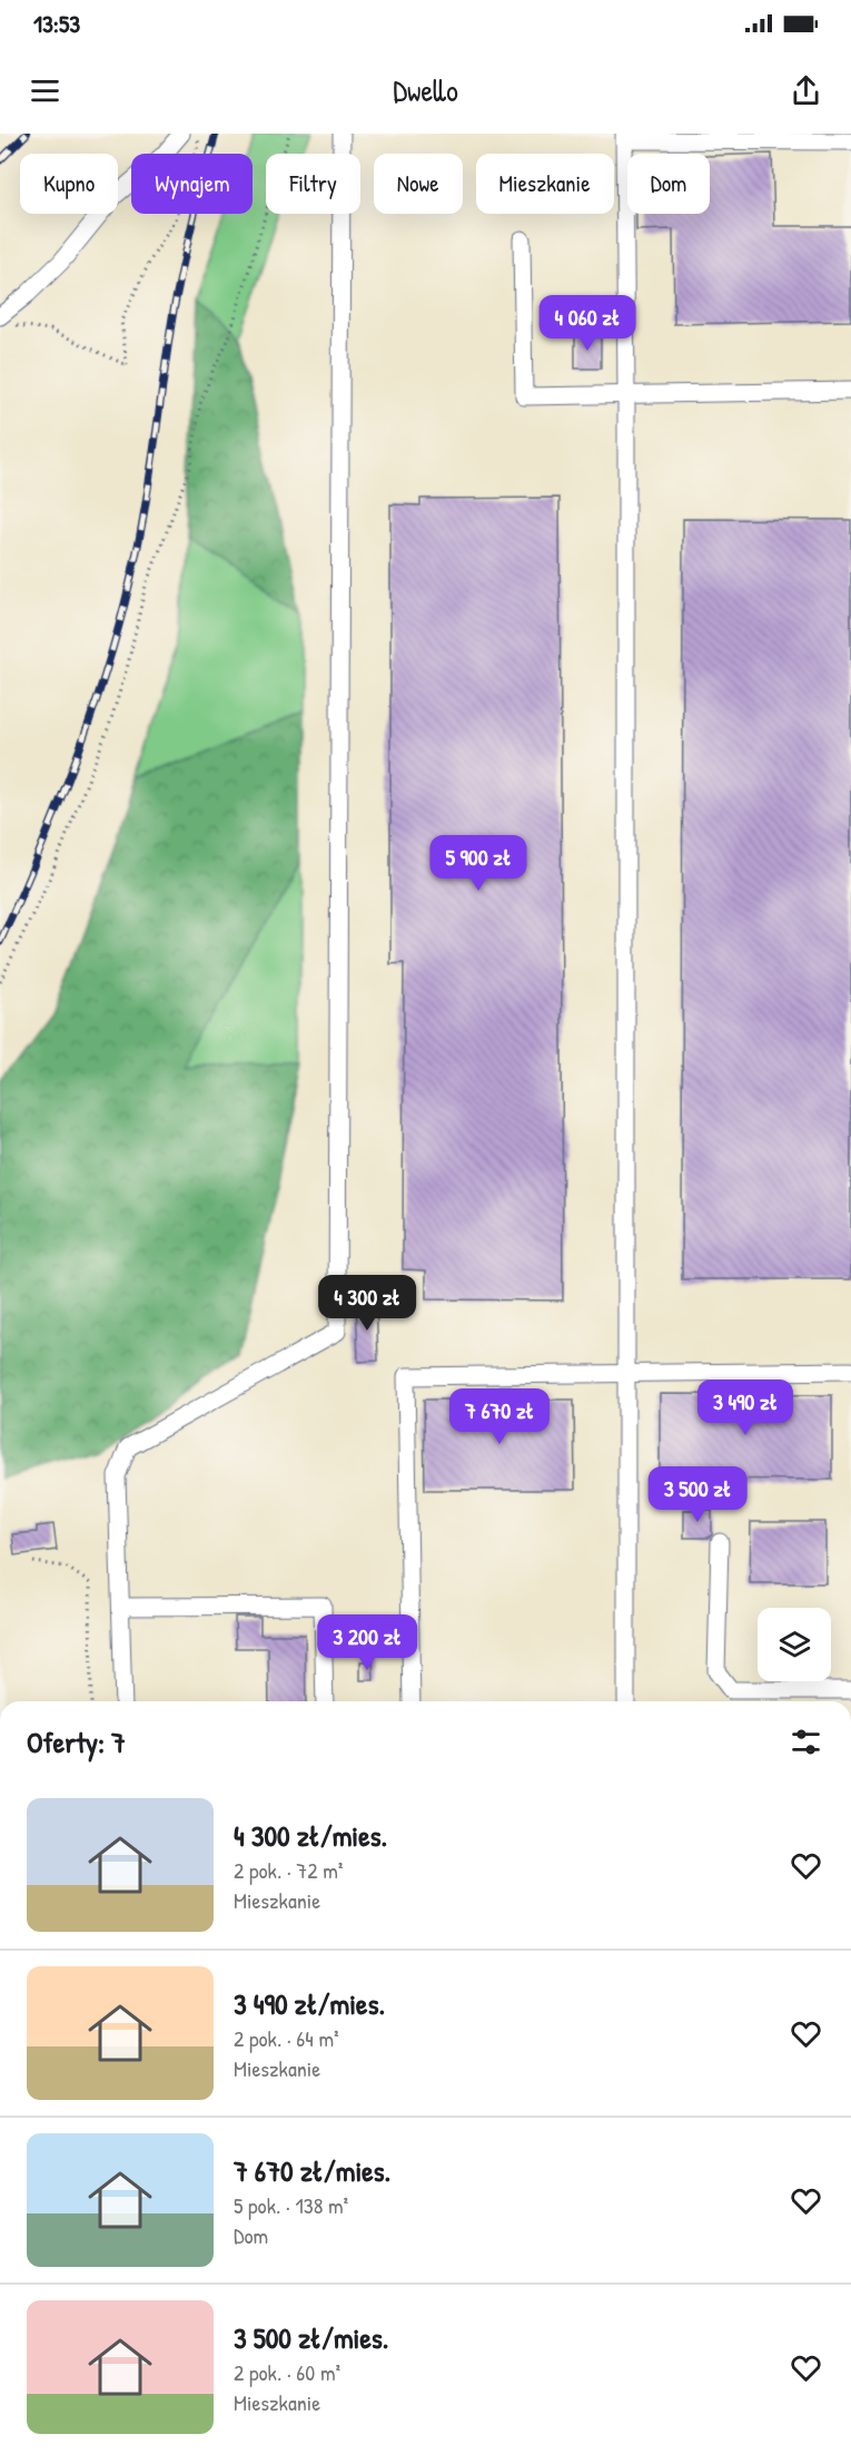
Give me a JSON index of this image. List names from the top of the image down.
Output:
{
  "page": {
    "status": "13:53",
    "header": "Dwello",
    "chip": [
      "Kupno",
      "Wynajem",
      "Filtry",
      "Nowe",
      "Mieszkanie",
      "Dom"
    ],
    "price": [
      "4 060 zł",
      "5 900 zł",
      "4 300 zł",
      "3 490 zł",
      "7 670 zł",
      "3 500 zł",
      "3 200 zł"
    ],
    "heading": "Oferty: 7",
    "list": [
      {
        "name": "4 300 zł/mies.",
        "note": "2 pok. · 72 m² · Mieszkanie"
      },
      {
        "name": "3 490 zł/mies.",
        "note": "2 pok. · 64 m² · Mieszkanie"
      },
      {
        "name": "7 670 zł/mies.",
        "note": "5 pok. · 138 m² · Dom"
      },
      {
        "name": "3 500 zł/mies.",
        "note": "2 pok. · 60 m² · Mieszkanie"
      }
    ]
  }
}
